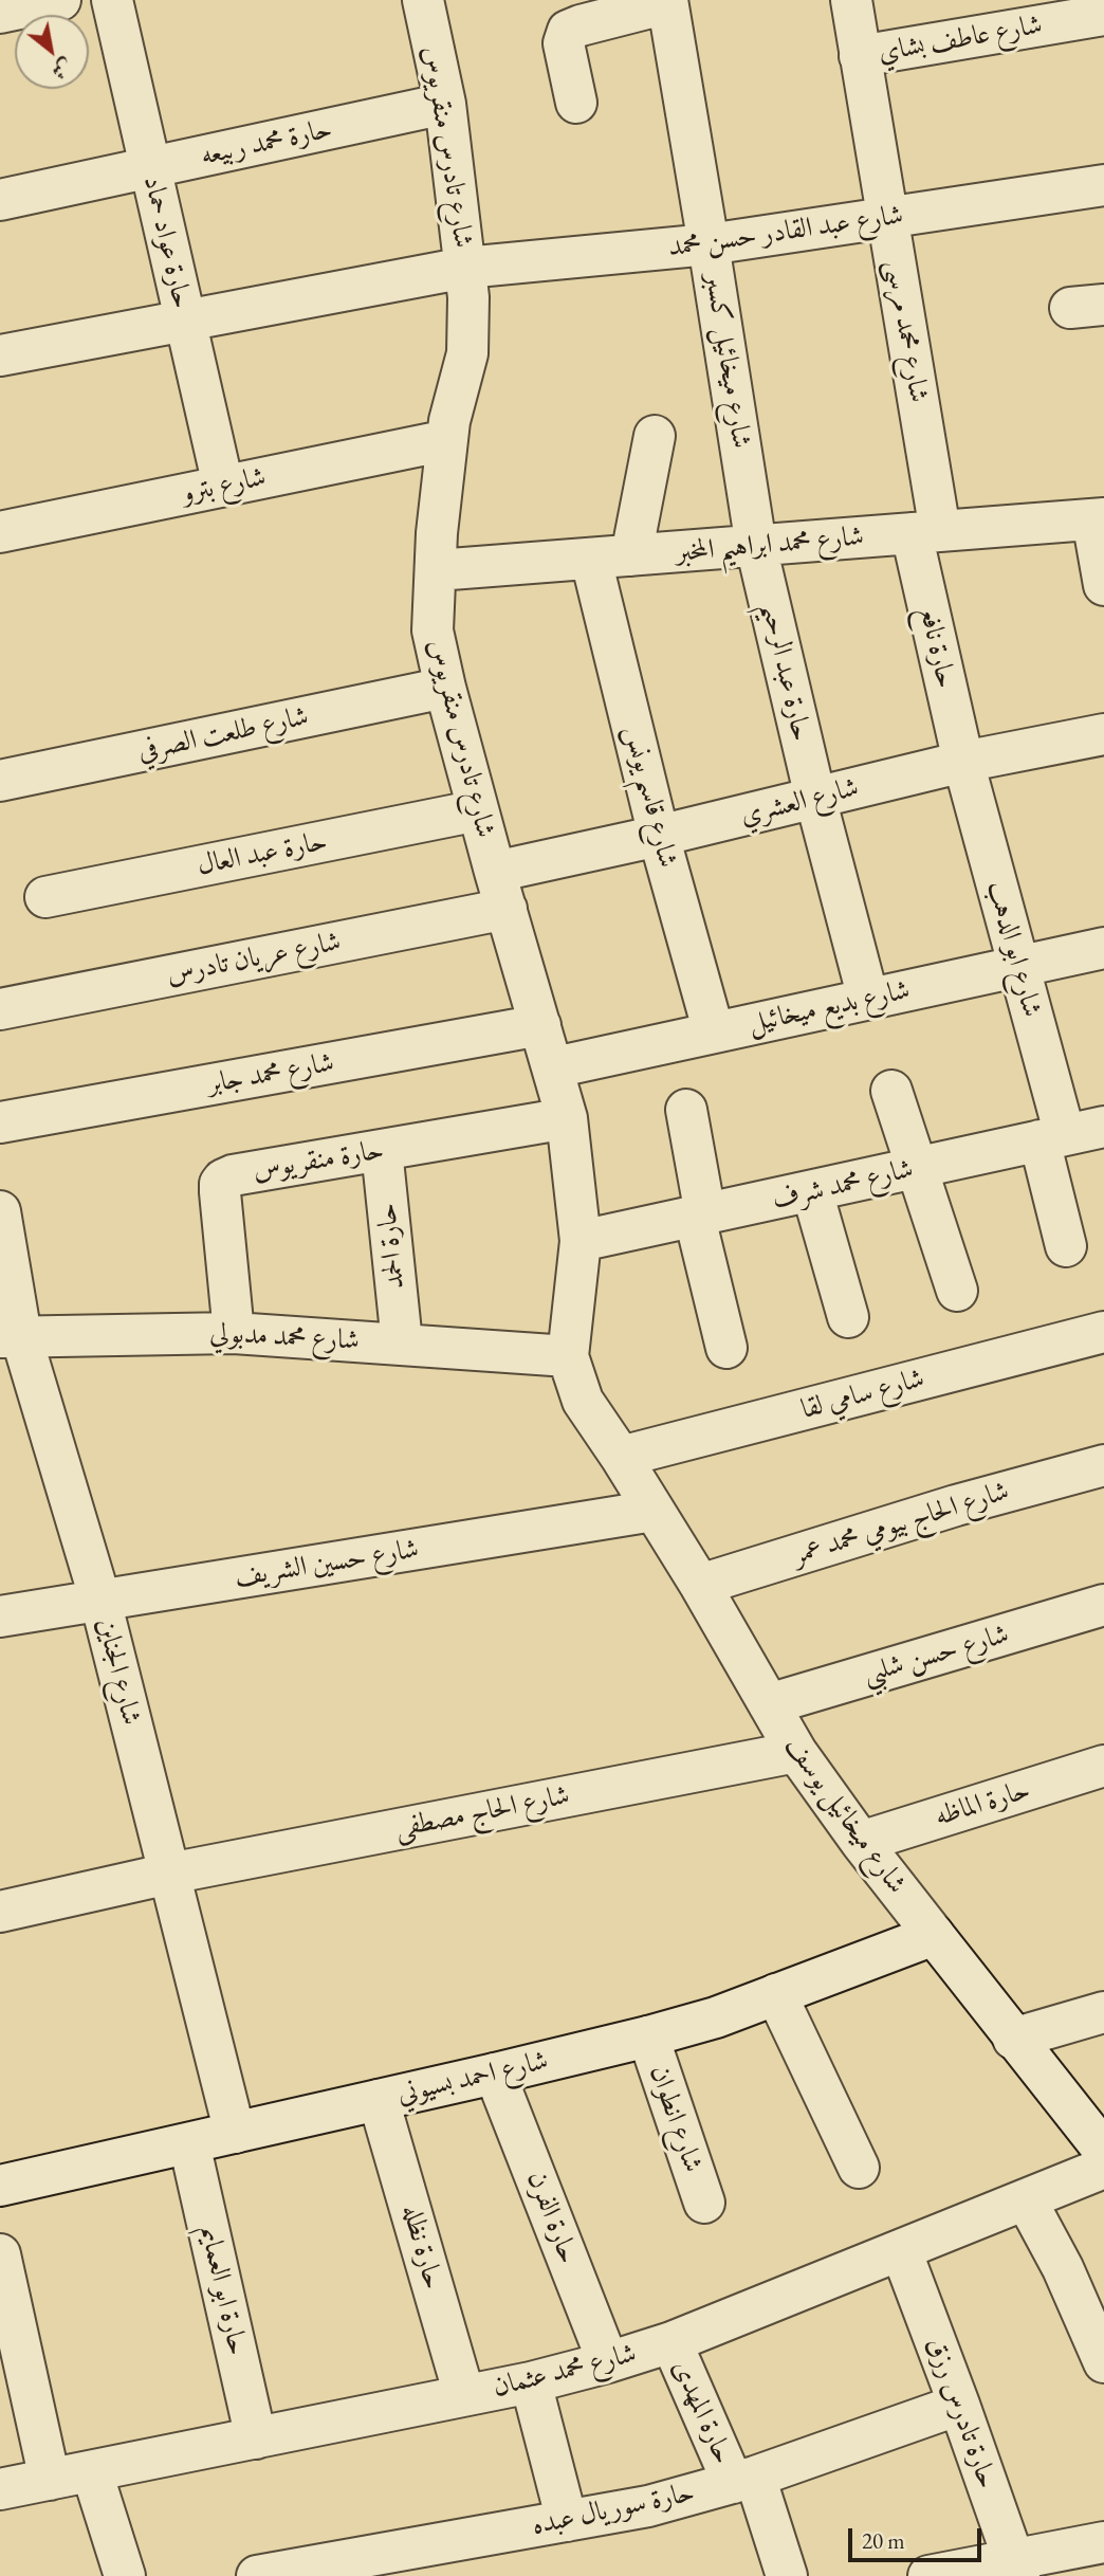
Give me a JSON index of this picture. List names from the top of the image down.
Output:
{
  "streets": {
    "street": [
      "شارع عاطف بشاي",
      "حارة محمد ربيعه",
      "شارع تادرس منقريوس",
      "شارع عبد القادر حسن محمد",
      "حارة عواد حماد",
      "شارع محمد مرسى",
      "شارع ميخائيل كسبر",
      "شارع بترو",
      "شارع محمد ابراهيم المخبر",
      "حارة نافع",
      "حارة عبد الرحيم",
      "شارع طلعت الصرفي",
      "شارع قاسم يونس",
      "شارع العشري",
      "حارة عبد العال",
      "شارع ابو الدهب",
      "شارع عريان تادرس",
      "شارع بديع ميخائيل",
      "شارع محمد جابر",
      "حارة منقريوس",
      "شارع محمد شرف",
      "حارة الحمد",
      "شارع محمد مدبولي",
      "شارع سامي لقا",
      "شارع الحاج بيومي محمد عمر",
      "شارع حسين الشريف",
      "شارع حسن شلبي",
      "شارع الجناين",
      "حارة الماظه",
      "شارع الحاج مصطفى",
      "شارع ميخائيل يوسف",
      "شارع احمد بسيوني",
      "شارع انطوان",
      "حارة الفرن",
      "حارة نظله",
      "حارة ابو العمايم",
      "شارع محمد عثمان",
      "حارة المهدى",
      "حارة تادرس رزق",
      "حارة سوريال عبده"
    ]
  },
  "crossings": [
    ["شارع عاطف بشاي", "شارع محمد مرسى"],
    ["حارة محمد ربيعه", "شارع تادرس منقريوس"],
    ["حارة محمد ربيعه", "حارة عواد حماد"],
    ["شارع تادرس منقريوس", "شارع عبد القادر حسن محمد"],
    ["شارع تادرس منقريوس", "شارع بترو"],
    ["شارع تادرس منقريوس", "شارع محمد ابراهيم المخبر"],
    ["شارع تادرس منقريوس", "شارع طلعت الصرفي"],
    ["شارع تادرس منقريوس", "شارع العشري"],
    ["شارع تادرس منقريوس", "حارة عبد العال"],
    ["شارع تادرس منقريوس", "شارع عريان تادرس"],
    ["شارع تادرس منقريوس", "شارع بديع ميخائيل"],
    ["شارع تادرس منقريوس", "شارع محمد جابر"],
    ["شارع تادرس منقريوس", "حارة منقريوس"],
    ["شارع تادرس منقريوس", "شارع محمد شرف"],
    ["شارع تادرس منقريوس", "شارع محمد مدبولي"],
    ["شارع تادرس منقريوس", "شارع سامي لقا"],
    ["شارع تادرس منقريوس", "شارع ميخائيل يوسف"],
    ["شارع عبد القادر حسن محمد", "حارة عواد حماد"],
    ["شارع عبد القادر حسن محمد", "شارع محمد مرسى"],
    ["شارع عبد القادر حسن محمد", "شارع ميخائيل كسبر"],
    ["حارة عواد حماد", "شارع بترو"],
    ["شارع محمد مرسى", "شارع محمد ابراهيم المخبر"],
    ["شارع محمد مرسى", "حارة نافع"],
    ["شارع ميخائيل كسبر", "شارع محمد ابراهيم المخبر"],
    ["شارع ميخائيل كسبر", "حارة عبد الرحيم"],
    ["شارع محمد ابراهيم المخبر", "حارة نافع"],
    ["شارع محمد ابراهيم المخبر", "حارة عبد الرحيم"],
    ["شارع محمد ابراهيم المخبر", "شارع قاسم يونس"],
    ["حارة نافع", "شارع العشري"],
    ["حارة نافع", "شارع ابو الدهب"],
    ["حارة عبد الرحيم", "شارع العشري"],
    ["حارة عبد الرحيم", "شارع بديع ميخائيل"],
    ["شارع قاسم يونس", "شارع العشري"],
    ["شارع قاسم يونس", "شارع بديع ميخائيل"],
    ["شارع العشري", "شارع ابو الدهب"],
    ["شارع العشري", "شارع عريان تادرس"],
    ["شارع ابو الدهب", "شارع بديع ميخائيل"],
    ["شارع ابو الدهب", "شارع محمد شرف"],
    ["حارة منقريوس", "حارة الحمد"],
    ["حارة منقريوس", "شارع محمد مدبولي"],
    ["حارة الحمد", "شارع محمد مدبولي"],
    ["شارع محمد مدبولي", "شارع الجناين"],
    ["شارع سامي لقا", "شارع ميخائيل يوسف"],
    ["شارع الحاج بيومي محمد عمر", "شارع ميخائيل يوسف"],
    ["شارع حسين الشريف", "شارع الجناين"],
    ["شارع حسين الشريف", "شارع ميخائيل يوسف"],
    ["شارع حسن شلبي", "شارع ميخائيل يوسف"],
    ["شارع الجناين", "شارع الحاج مصطفى"],
    ["شارع الجناين", "شارع احمد بسيوني"],
    ["حارة الماظه", "شارع ميخائيل يوسف"],
    ["شارع الحاج مصطفى", "شارع ميخائيل يوسف"],
    ["شارع ميخائيل يوسف", "شارع احمد بسيوني"],
    ["شارع احمد بسيوني", "شارع انطوان"],
    ["شارع احمد بسيوني", "حارة الفرن"],
    ["شارع احمد بسيوني", "حارة نظله"],
    ["شارع احمد بسيوني", "حارة ابو العمايم"],
    ["حارة الفرن", "شارع محمد عثمان"],
    ["حارة نظله", "شارع محمد عثمان"],
    ["حارة ابو العمايم", "شارع محمد عثمان"],
    ["شارع محمد عثمان", "حارة المهدى"],
    ["شارع محمد عثمان", "حارة تادرس رزق"],
    ["حارة المهدى", "حارة سوريال عبده"],
    ["حارة تادرس رزق", "حارة سوريال عبده"]
  ],
  "scale_bar": "20 m",
  "north": "bottom right"
}
